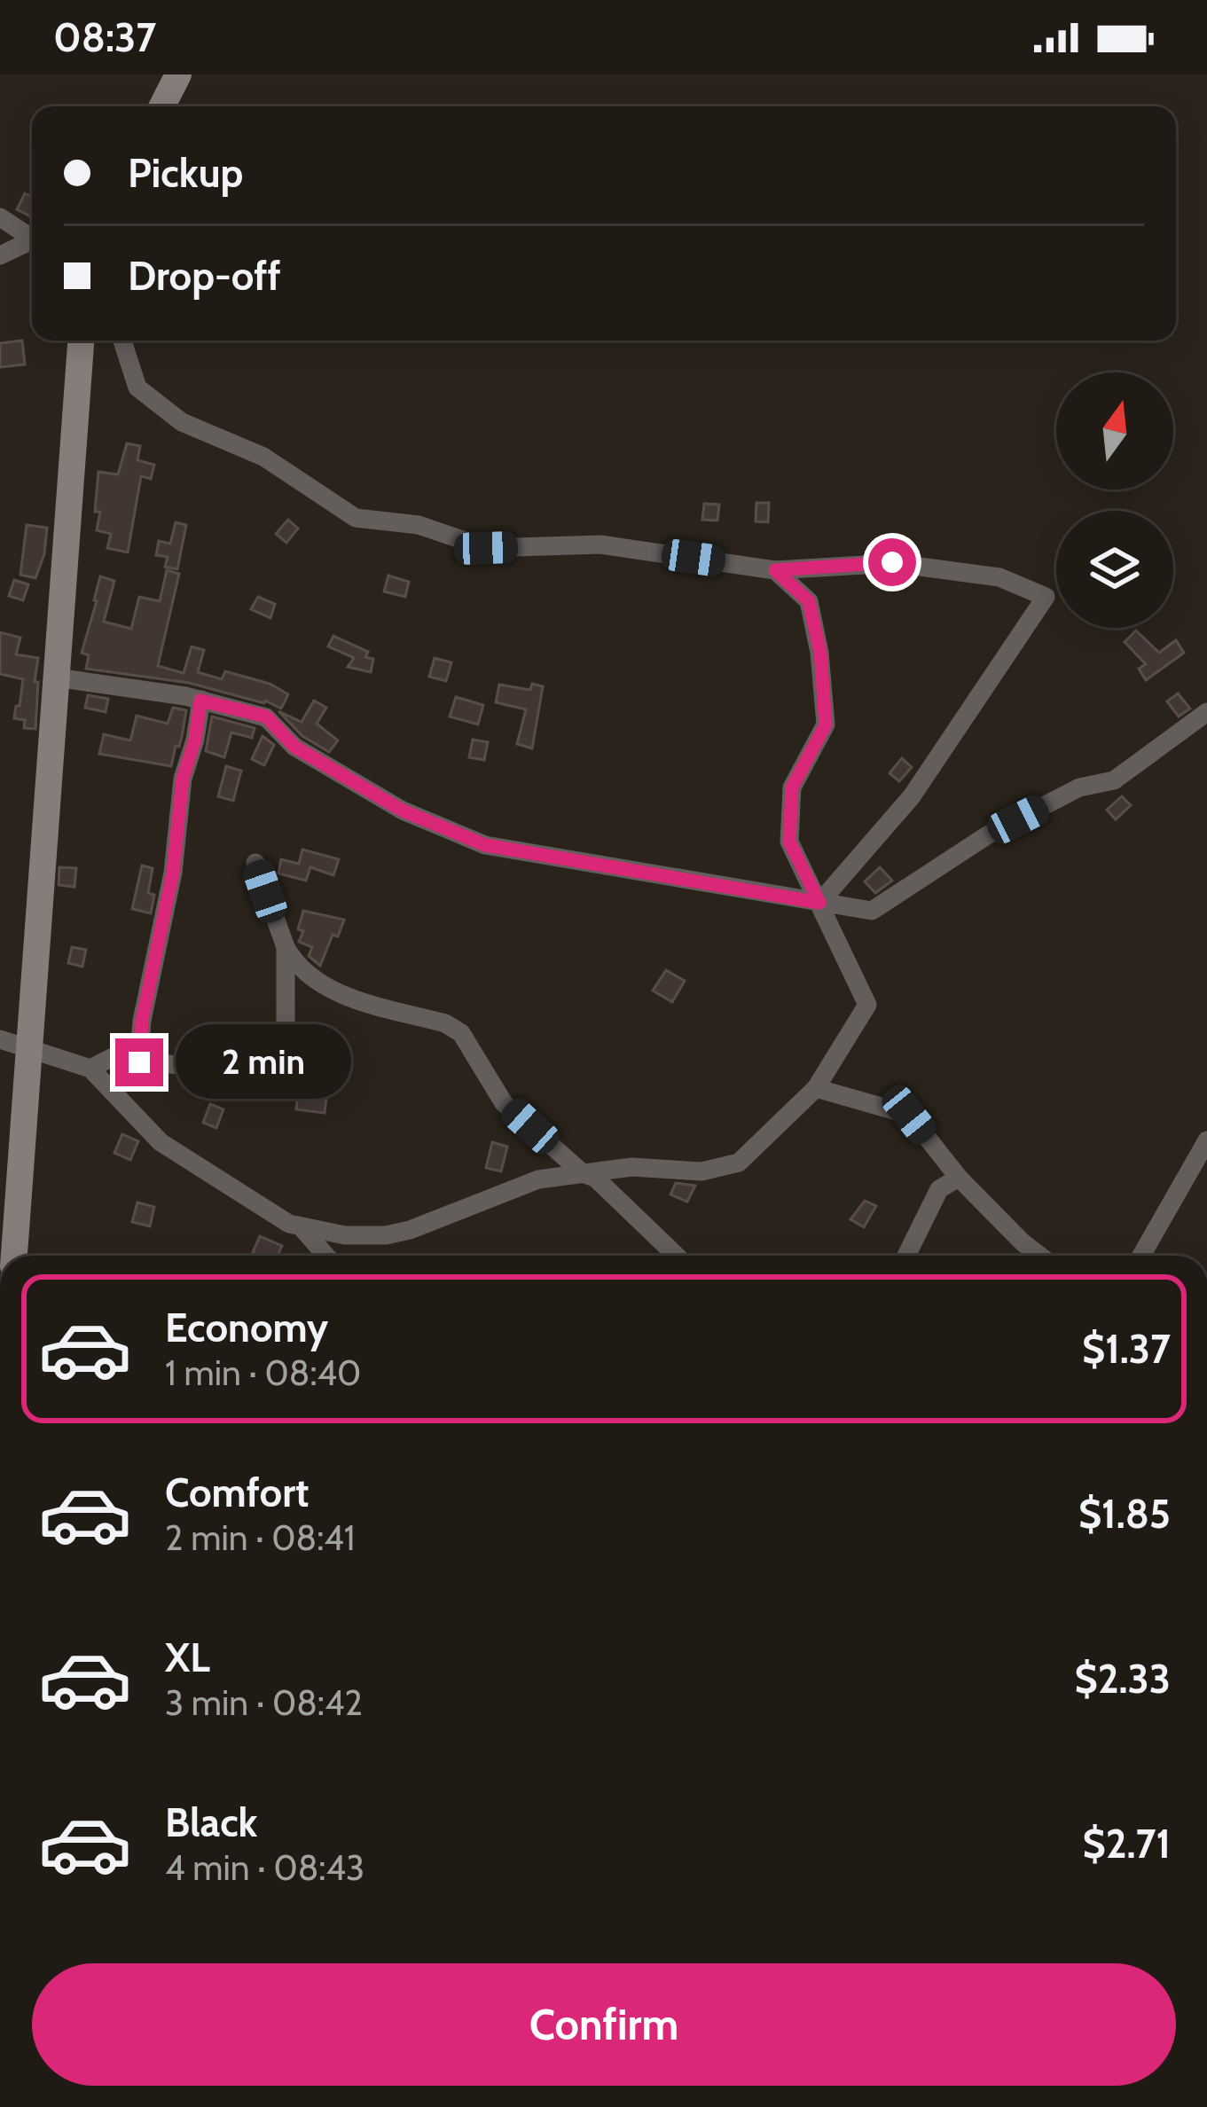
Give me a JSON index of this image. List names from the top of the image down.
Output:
{
  "north": "top",
  "page": {
    "status": "08:37",
    "banner": ["Pickup", "Drop-off"],
    "bubble": "2 min",
    "list": [
      {
        "name": "Economy",
        "note": "1 min · 08:40",
        "value": "$1.37"
      },
      {
        "name": "Comfort",
        "note": "2 min · 08:41",
        "value": "$1.85"
      },
      {
        "name": "XL",
        "note": "3 min · 08:42",
        "value": "$2.33"
      },
      {
        "name": "Black",
        "note": "4 min · 08:43",
        "value": "$2.71"
      }
    ],
    "buttons": "Confirm"
  }
}
